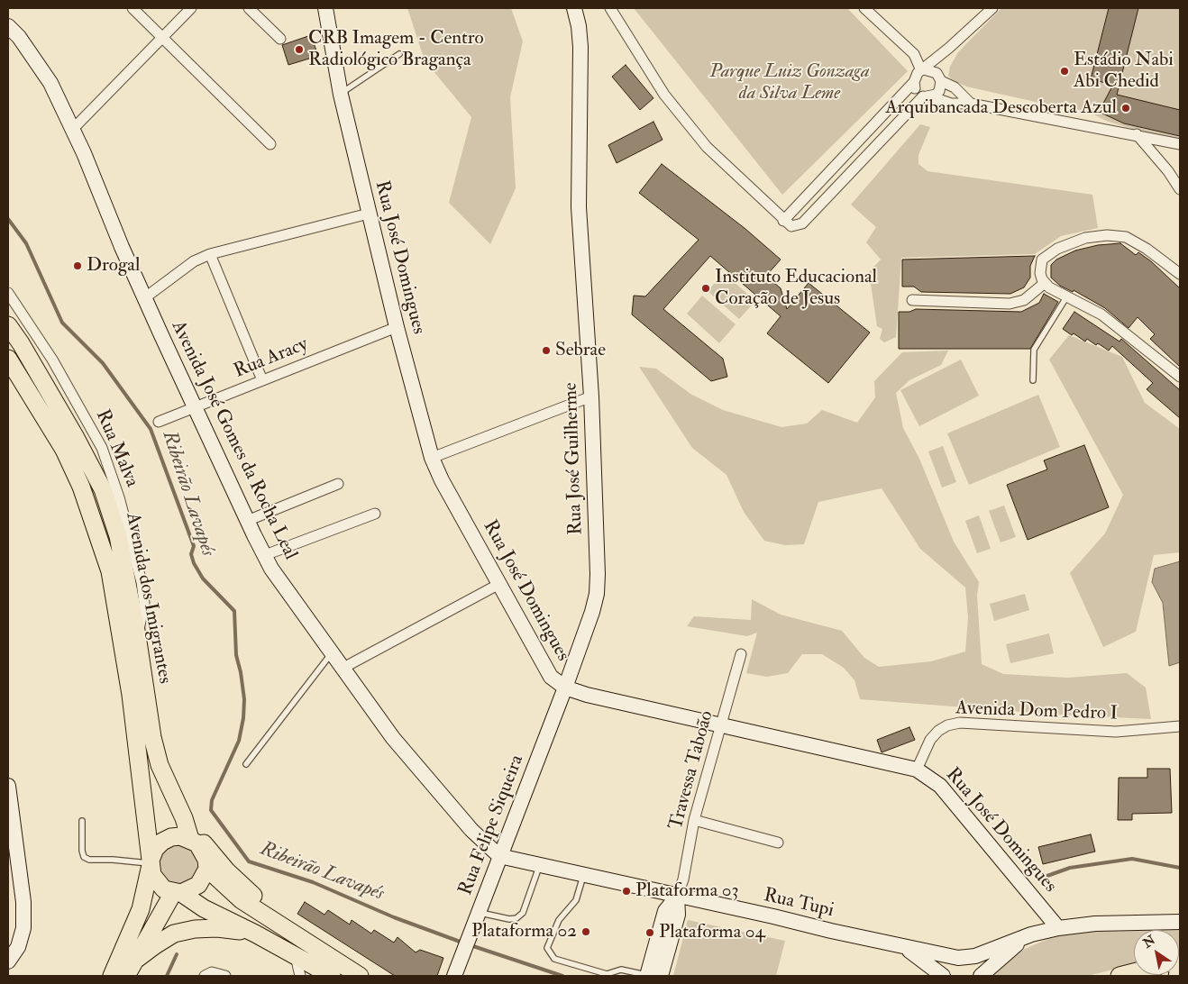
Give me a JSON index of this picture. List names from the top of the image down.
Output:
{
  "streets": {
    "main road": ["Avenida dos Imigrantes"],
    "street": [
      "Rua José Domingues",
      "Rua Aracy",
      "Avenida José Gomes da Rocha Leal",
      "Rua Malva",
      "Rua José Guilherme",
      "Avenida Dom Pedro I",
      "Travessa Taboão",
      "Rua Felipe Siqueira",
      "Rua Tupi"
    ]
  },
  "crossings": [
    ["Rua José Domingues", "Rua Aracy"],
    ["Rua José Domingues", "Rua José Guilherme"],
    ["Rua José Domingues", "Avenida Dom Pedro I"],
    ["Rua José Domingues", "Travessa Taboão"],
    ["Rua José Domingues", "Rua Felipe Siqueira"],
    ["Rua José Domingues", "Rua Tupi"],
    ["Rua Aracy", "Avenida José Gomes da Rocha Leal"],
    ["Avenida José Gomes da Rocha Leal", "Rua Felipe Siqueira"],
    ["Avenida José Gomes da Rocha Leal", "Rua Tupi"],
    ["Rua Malva", "Avenida dos Imigrantes"],
    ["Rua José Guilherme", "Rua Felipe Siqueira"],
    ["Travessa Taboão", "Rua Tupi"],
    ["Rua Felipe Siqueira", "Rua Tupi"]
  ],
  "water": ["Ribeirão Lavapés"],
  "parks": ["Parque Luiz Gonzaga da Silva Leme"],
  "places": [
    "CRB Imagem - Centro Radiológico Bragança",
    "Estádio Nabi Abi Chedid",
    "Arquibancada Descoberta Azul",
    "Drogal",
    "Instituto Educacional Coração de Jesus",
    "Sebrae",
    "Plataforma 03",
    "Plataforma 02",
    "Plataforma 04"
  ],
  "north": "top left"
}
